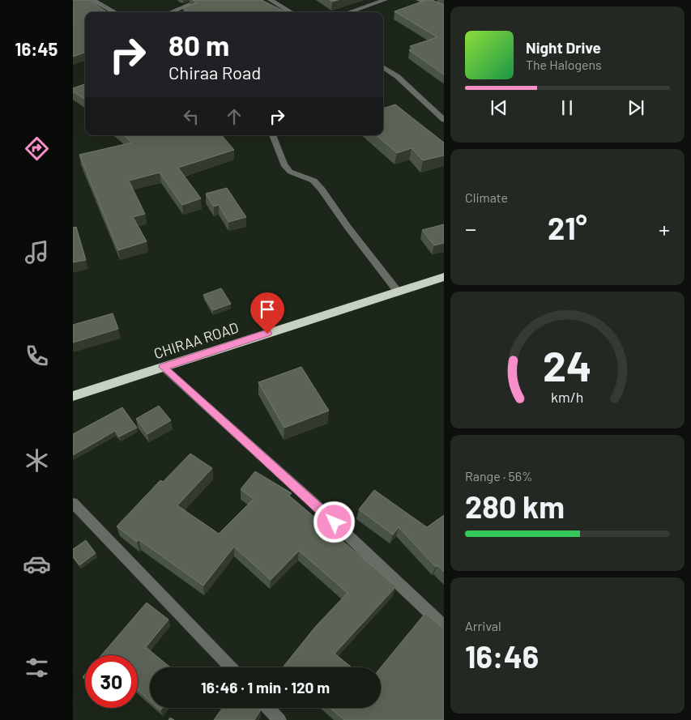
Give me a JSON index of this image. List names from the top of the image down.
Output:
{
  "streets": {
    "highway": ["CHIRAA ROAD"]
  },
  "page": {
    "tabs": "16:45",
    "turn": ["80 m", "Chiraa Road"],
    "song": ["Night Drive", "The Halogens"],
    "tile": [
      "Climate",
      ["Range · 56%", "280 km"],
      ["Arrival", "16:46"]
    ],
    "heat": ["−", "21°", "+"],
    "limit": "30",
    "trip": "16:46 · 1 min · 120 m",
    "gauge": ["24", "km/h"]
  }
}
